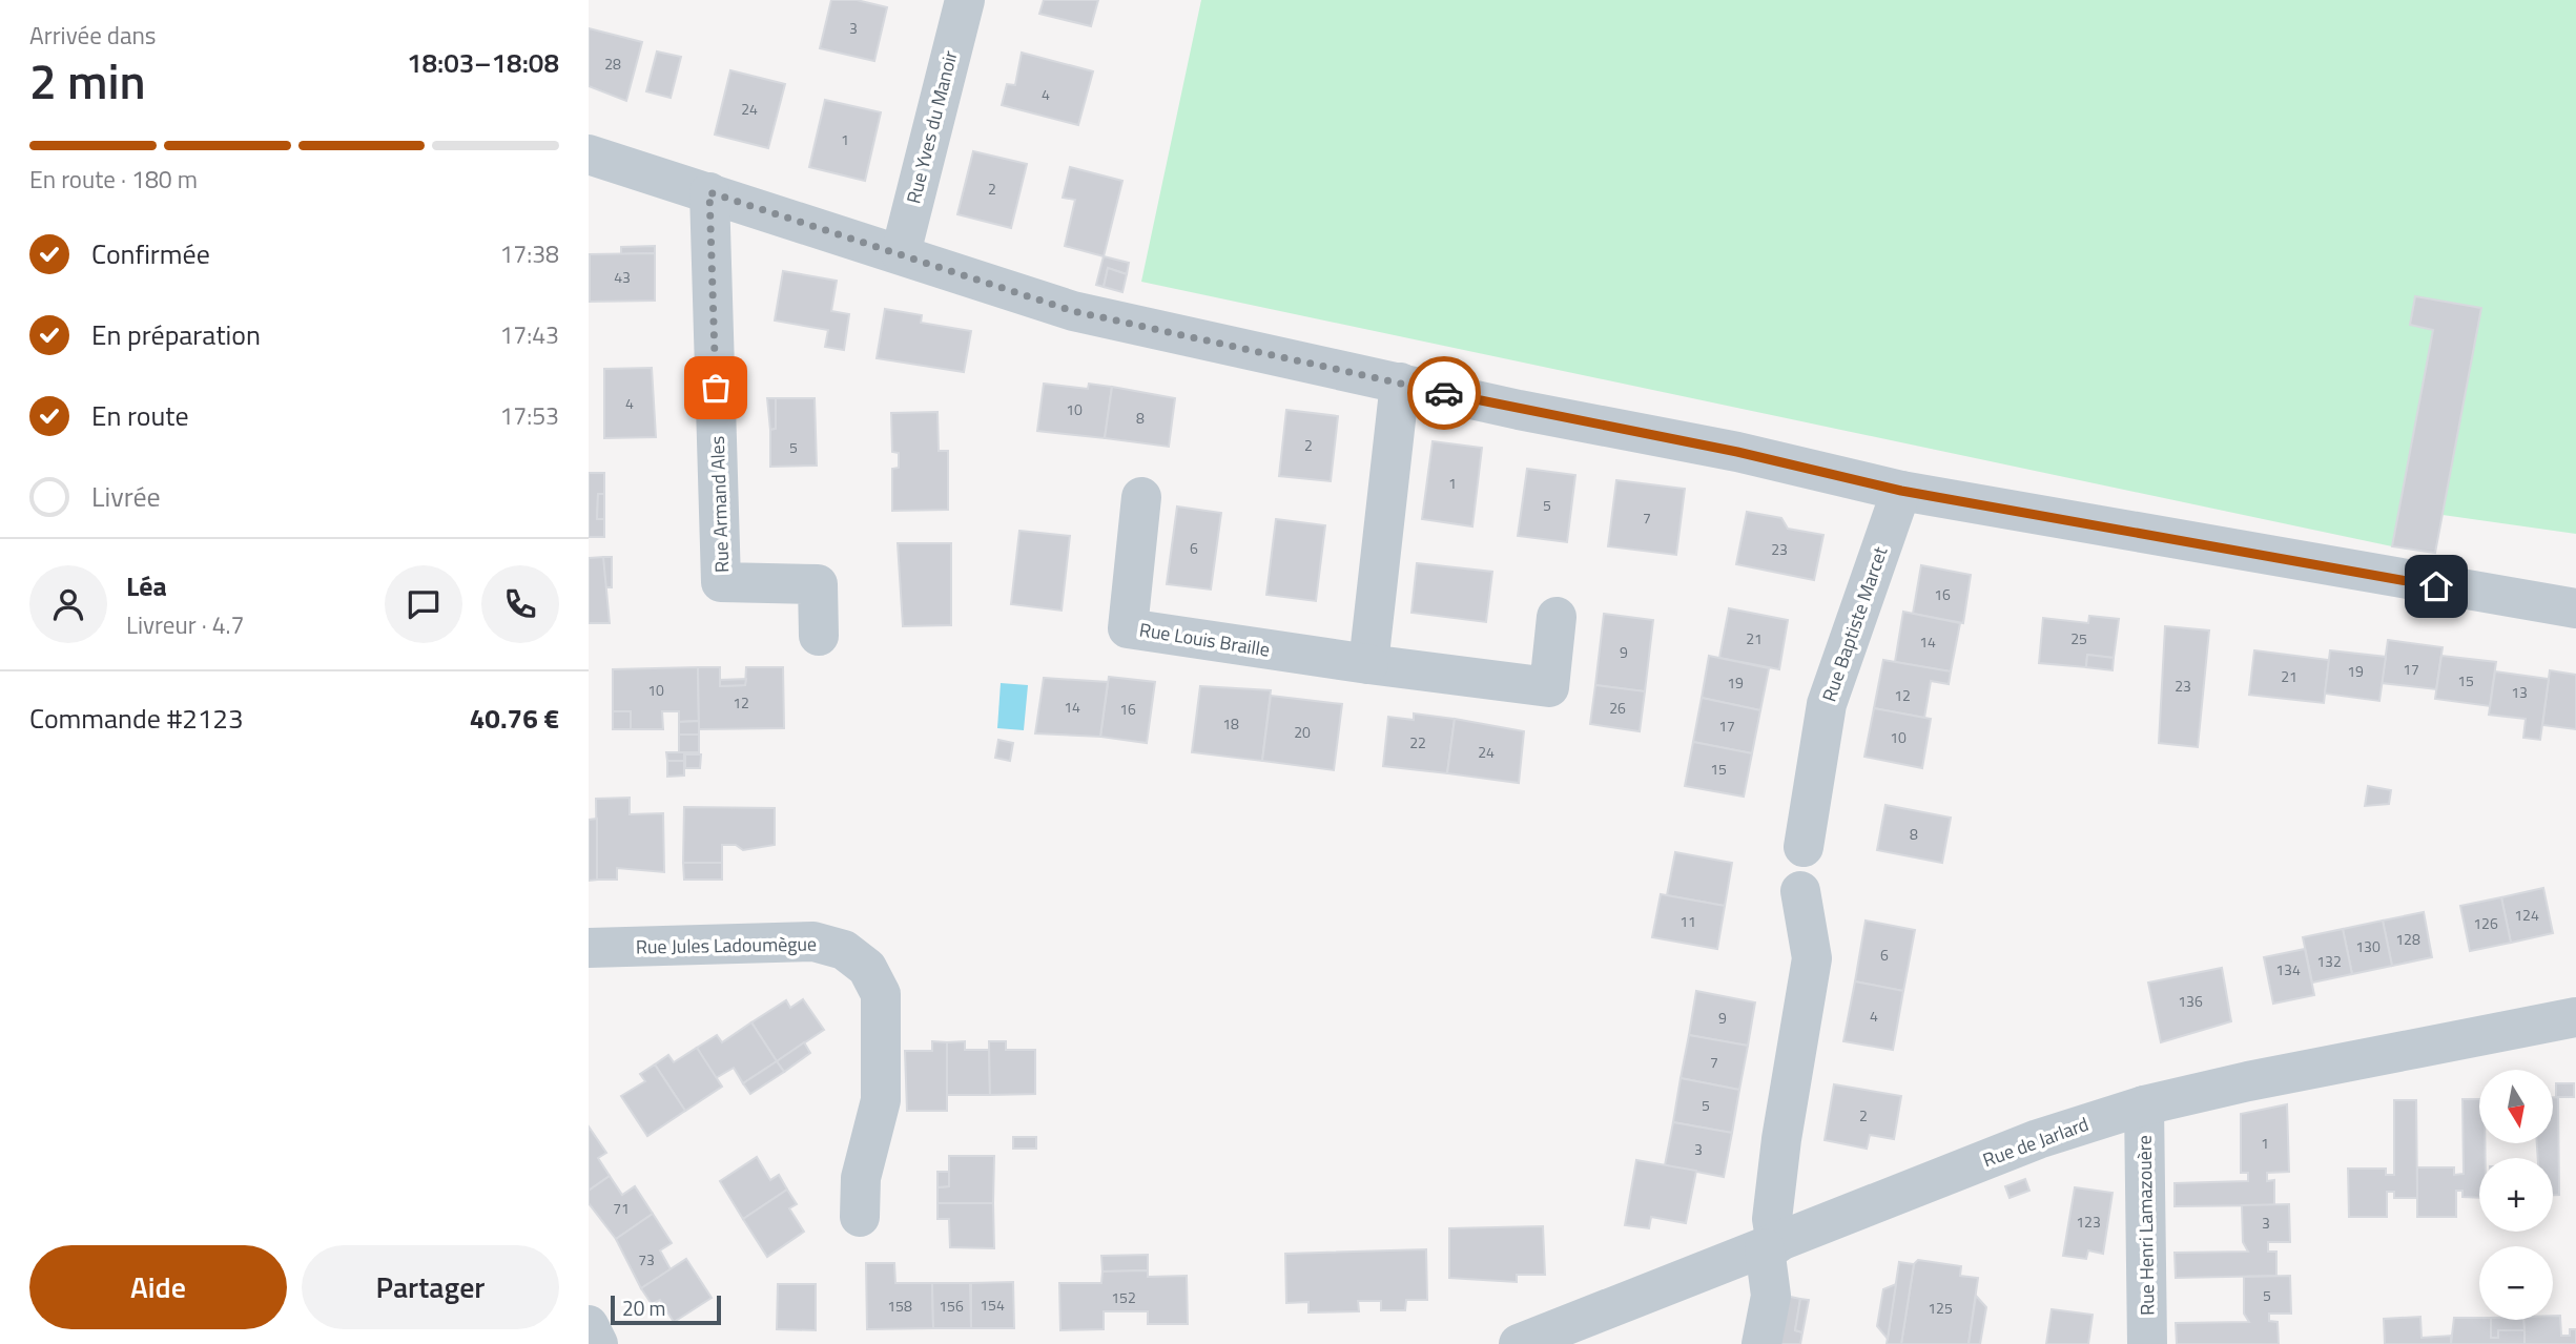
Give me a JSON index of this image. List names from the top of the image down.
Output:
{
  "streets": {
    "street": [
      "Rue Yves du Manoir",
      "Rue Armand Ales",
      "Rue Baptiste Marcet",
      "Rue Louis Braille",
      "Rue Jules Ladoumègue",
      "Rue de Jarlard",
      "Rue Henri Lamazouère"
    ]
  },
  "crossings": [
    ["Rue de Jarlard", "Rue Henri Lamazouère"]
  ],
  "house_numbers": [
    "3",
    "28",
    "4",
    "24",
    "1",
    "2",
    "43",
    "4",
    "10",
    "8",
    "2",
    "5",
    "1",
    "5",
    "7",
    "6",
    "23",
    "16",
    "21",
    "25",
    "14",
    "9",
    "17",
    "19",
    "21",
    "15",
    "19",
    "23",
    "10",
    "13",
    "12",
    "12",
    "14",
    "26",
    "16",
    "18",
    "17",
    "20",
    "10",
    "22",
    "24",
    "15",
    "8",
    "124",
    "11",
    "126",
    "128",
    "130",
    "6",
    "132",
    "134",
    "136",
    "4",
    "9",
    "7",
    "5",
    "2",
    "1",
    "3",
    "71",
    "123",
    "3",
    "73",
    "5",
    "152",
    "154",
    "158",
    "156",
    "125"
  ],
  "scale_bar": "20 m",
  "north": "bottom",
  "page": {
    "heading": ["2 min", "Arrivée dans", "18:03–18:08"],
    "panel": [
      "Léa",
      "Livreur · 4.7",
      "Commande #2123",
      "40.76 €"
    ],
    "bar": "En route · 180 m",
    "list": [
      ["Confirmée", "17:38"],
      ["En préparation", "17:43"],
      ["En route", "17:53"],
      "Livrée"
    ],
    "map_buttons": ["+", "−"],
    "buttons": ["Aide", "Partager"],
    "scale": "20 m"
  }
}
